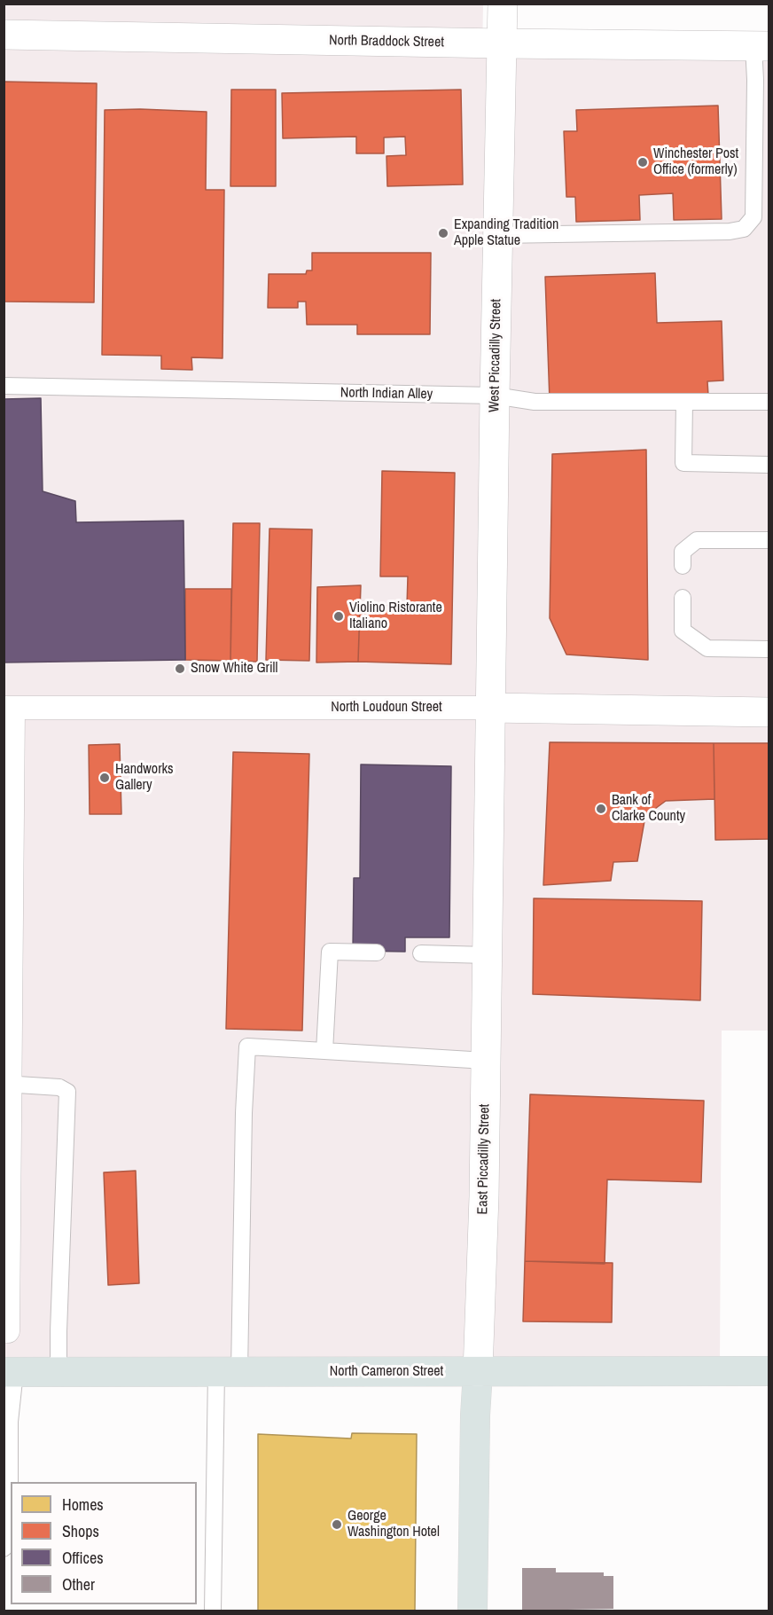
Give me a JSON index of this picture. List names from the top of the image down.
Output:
{
  "streets": {
    "main road": [
      "North Braddock Street",
      "West Piccadilly Street",
      "North Loudoun Street",
      "East Piccadilly Street",
      "North Cameron Street"
    ],
    "lane": ["North Indian Alley"]
  },
  "crossings": [
    ["North Braddock Street", "West Piccadilly Street"],
    ["West Piccadilly Street", "North Indian Alley"],
    ["West Piccadilly Street", "North Loudoun Street"],
    ["West Piccadilly Street", "East Piccadilly Street"],
    ["North Loudoun Street", "East Piccadilly Street"],
    ["East Piccadilly Street", "North Cameron Street"]
  ],
  "places": [
    "Winchester Post Office (formerly)",
    "Expanding Tradition Apple Statue",
    "Violino Ristorante Italiano",
    "Snow White Grill",
    "Handworks Gallery",
    "Bank of Clarke County",
    "George Washington Hotel"
  ],
  "legend": [
    "Homes",
    "Shops",
    "Offices",
    "Other"
  ]
}
